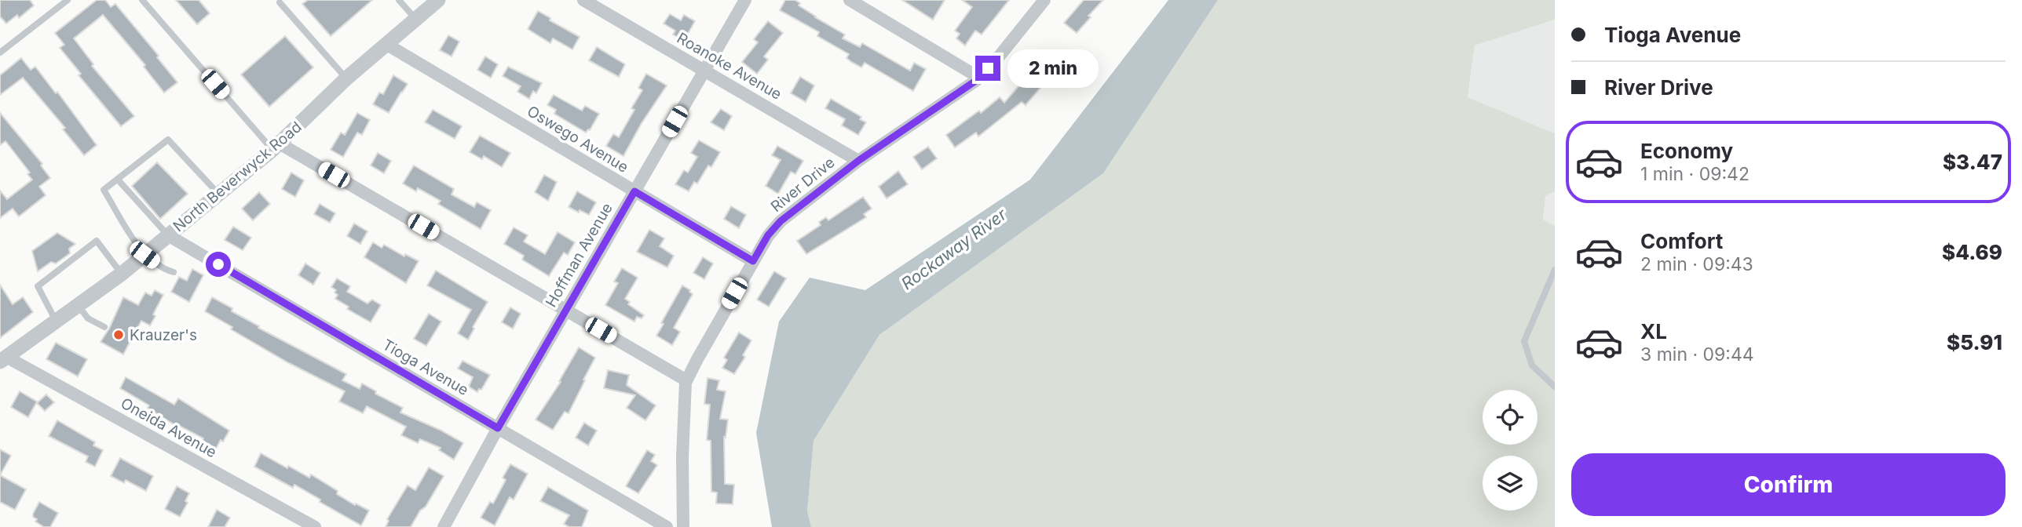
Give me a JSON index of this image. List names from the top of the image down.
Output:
{
  "streets": {
    "street": [
      "Roanoke Avenue",
      "Oswego Avenue",
      "North Beverwyck Road",
      "River Drive",
      "Hoffman Avenue",
      "Tioga Avenue",
      "Oneida Avenue"
    ]
  },
  "crossings": [
    ["Roanoke Avenue", "River Drive"],
    ["Roanoke Avenue", "Hoffman Avenue"],
    ["Oswego Avenue", "North Beverwyck Road"],
    ["Oswego Avenue", "River Drive"],
    ["Oswego Avenue", "Hoffman Avenue"],
    ["North Beverwyck Road", "Tioga Avenue"],
    ["North Beverwyck Road", "Oneida Avenue"],
    ["Hoffman Avenue", "Tioga Avenue"]
  ],
  "water": ["Rockaway River"],
  "places": ["Krauzer's"],
  "page": {
    "banner": ["Tioga Avenue", "River Drive"],
    "bubble": "2 min",
    "list": [
      {
        "name": "Economy",
        "note": "1 min · 09:42",
        "value": "$3.47"
      },
      {
        "name": "Comfort",
        "note": "2 min · 09:43",
        "value": "$4.69"
      },
      {
        "name": "XL",
        "note": "3 min · 09:44",
        "value": "$5.91"
      }
    ],
    "buttons": "Confirm"
  }
}
